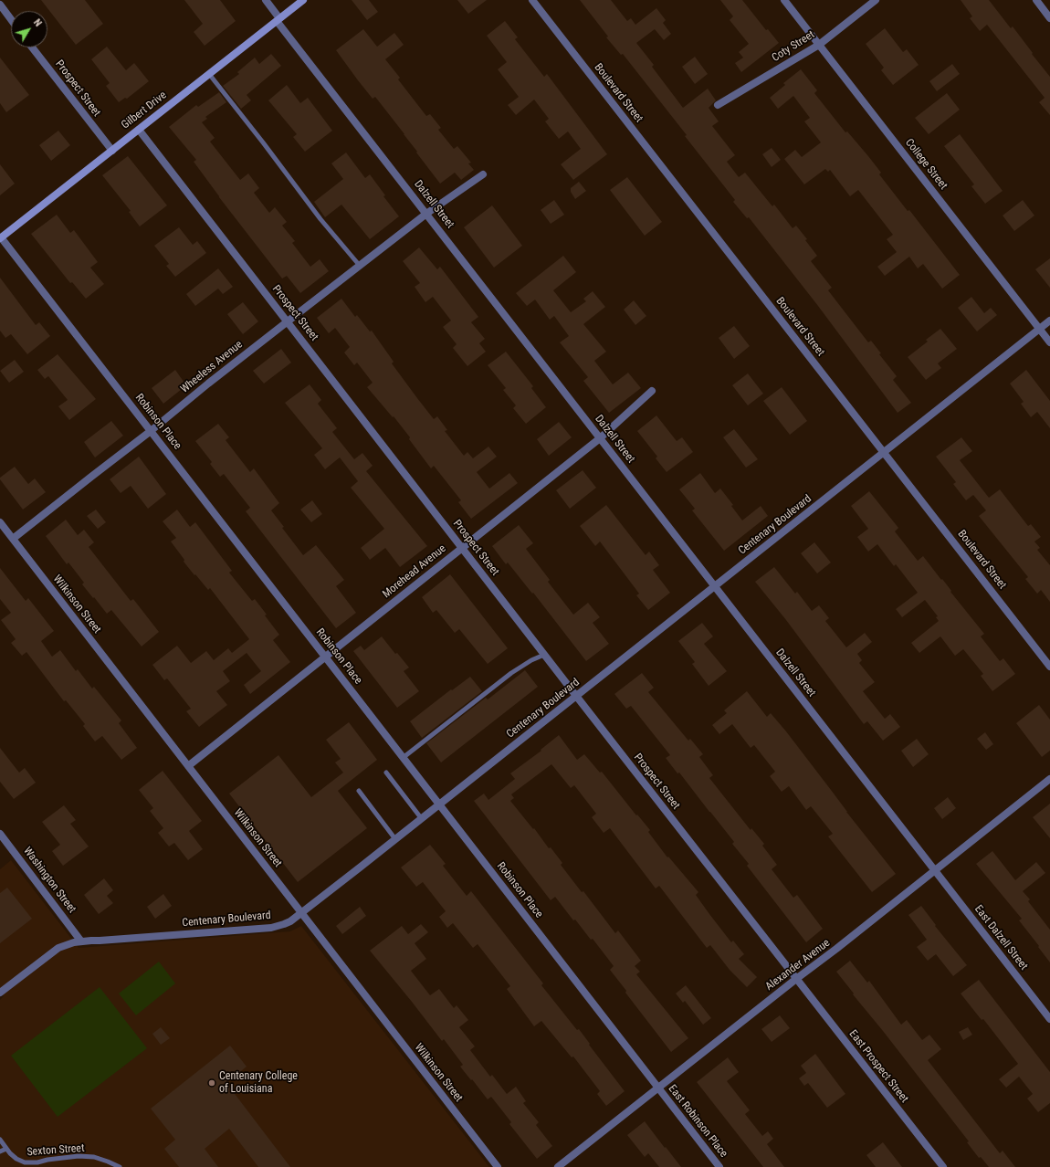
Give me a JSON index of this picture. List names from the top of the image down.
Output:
{
  "streets": {
    "street": [
      "Coty Street",
      "Prospect Street",
      "Boulevard Street",
      "Gilbert Drive",
      "College Street",
      "Dalzell Street",
      "Wheeless Avenue",
      "Robinson Place",
      "Centenary Boulevard",
      "Morehead Avenue",
      "Wilkinson Street",
      "Washington Street",
      "East Dalzell Street",
      "Alexander Avenue",
      "East Prospect Street",
      "East Robinson Place"
    ],
    "lane": ["Sexton Street"]
  },
  "crossings": [
    ["Coty Street", "College Street"],
    ["Prospect Street", "Gilbert Drive"],
    ["Prospect Street", "Wheeless Avenue"],
    ["Prospect Street", "Centenary Boulevard"],
    ["Prospect Street", "Morehead Avenue"],
    ["Prospect Street", "Alexander Avenue"],
    ["Prospect Street", "East Prospect Street"],
    ["Boulevard Street", "Centenary Boulevard"],
    ["Gilbert Drive", "Dalzell Street"],
    ["Gilbert Drive", "Robinson Place"],
    ["College Street", "Centenary Boulevard"],
    ["Dalzell Street", "Wheeless Avenue"],
    ["Dalzell Street", "Centenary Boulevard"],
    ["Dalzell Street", "Morehead Avenue"],
    ["Dalzell Street", "East Dalzell Street"],
    ["Dalzell Street", "Alexander Avenue"],
    ["Wheeless Avenue", "Robinson Place"],
    ["Wheeless Avenue", "Wilkinson Street"],
    ["Robinson Place", "Centenary Boulevard"],
    ["Robinson Place", "Morehead Avenue"],
    ["Robinson Place", "Alexander Avenue"],
    ["Robinson Place", "East Robinson Place"],
    ["Centenary Boulevard", "Wilkinson Street"],
    ["Centenary Boulevard", "Washington Street"],
    ["Morehead Avenue", "Wilkinson Street"],
    ["East Dalzell Street", "Alexander Avenue"],
    ["Alexander Avenue", "East Prospect Street"],
    ["Alexander Avenue", "East Robinson Place"]
  ],
  "places": ["Centenary College of Louisiana"],
  "north": "top right"
}
